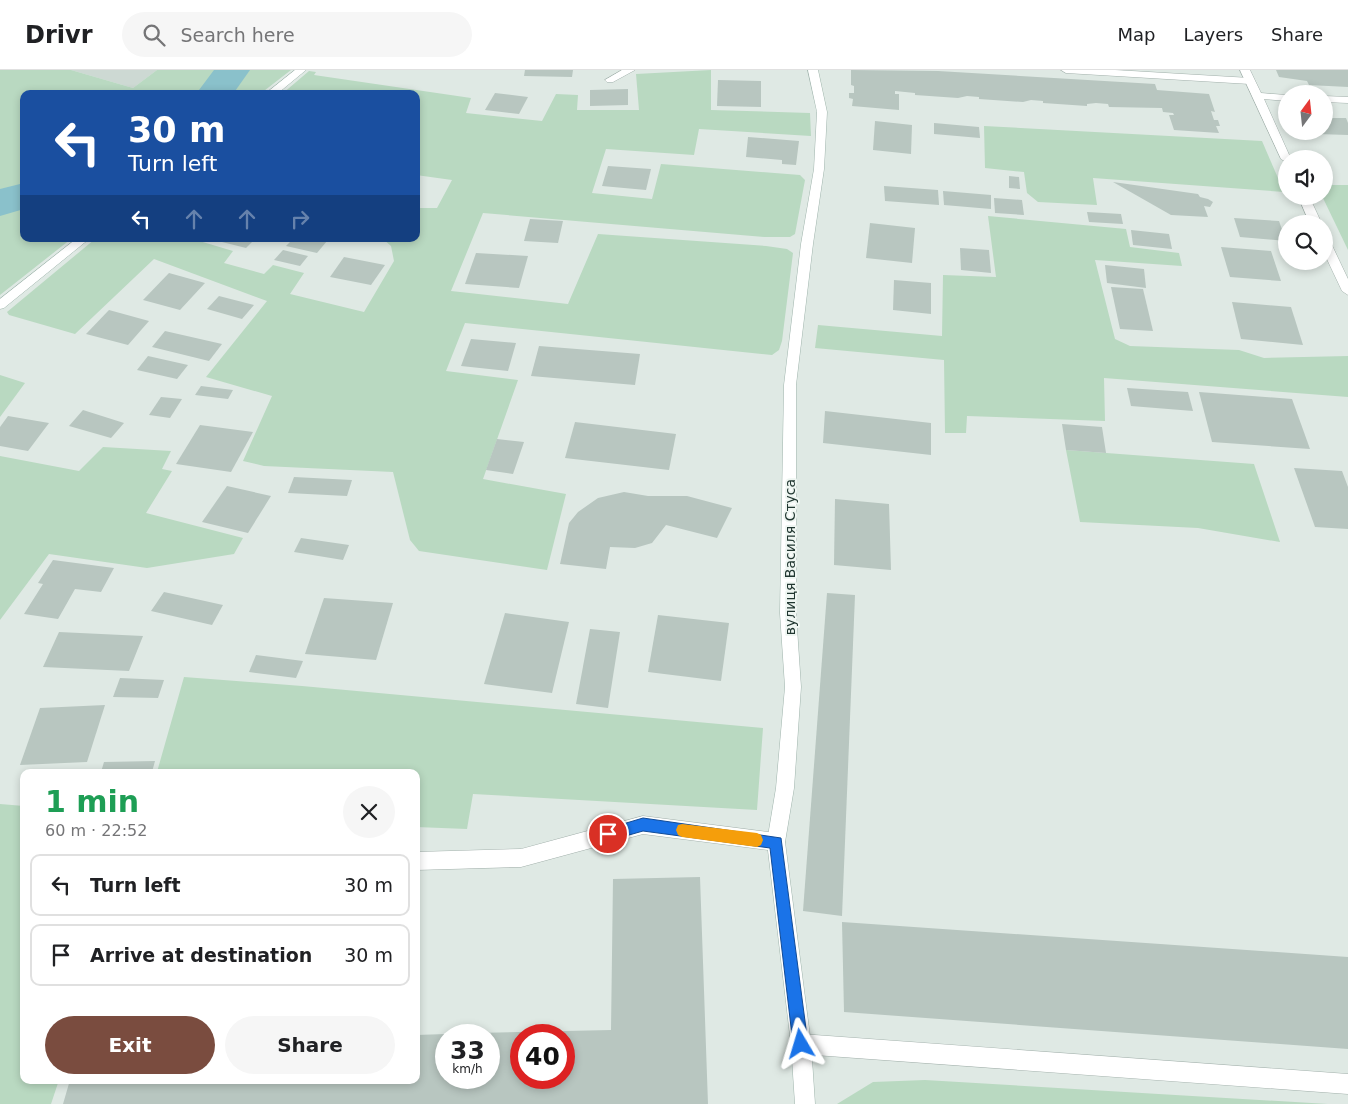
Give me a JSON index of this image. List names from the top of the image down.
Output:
{
  "streets": {
    "street": ["вулиця Василя Стуса"]
  },
  "north": "top",
  "page": {
    "header": "Drivr",
    "search": "Search here",
    "nav": ["Map", "Layers", "Share"],
    "turn": ["30 m", "Turn left"],
    "heading": ["1 min", "60 m · 22:52"],
    "list": [
      {
        "name": "Turn left",
        "value": "30 m"
      },
      {
        "name": "Arrive at destination",
        "value": "30 m"
      }
    ],
    "buttons": ["Exit", "Share"],
    "speed": "33 km/h",
    "limit": "40"
  }
}
